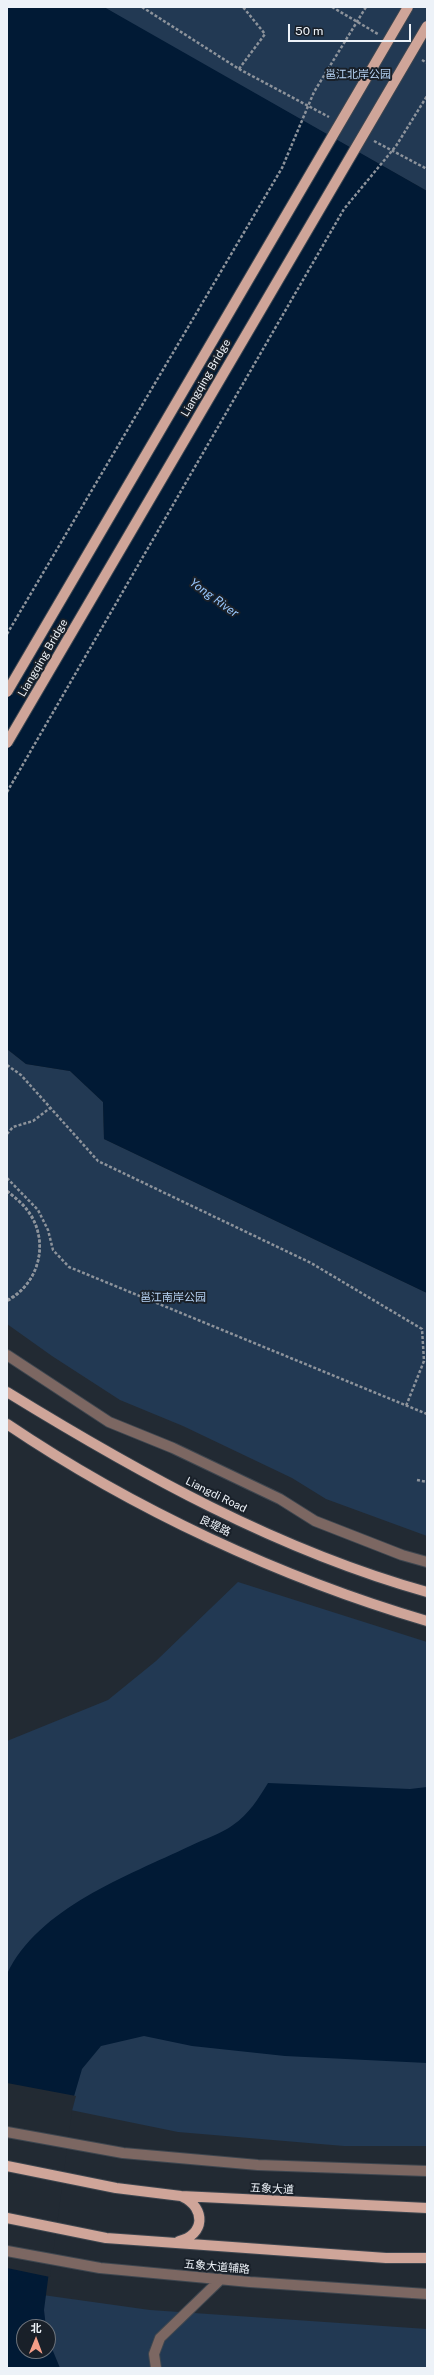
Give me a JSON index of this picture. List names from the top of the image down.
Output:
{
  "streets": {
    "main road": [
      "Liangqing Bridge",
      "Liangdi Road",
      "良堤路",
      "五象大道"
    ],
    "street": ["五象大道辅路"]
  },
  "water": ["Yong River"],
  "parks": ["邕江北岸公园", "邕江南岸公园"],
  "scale_bar": "50 m",
  "north": "top"
}
